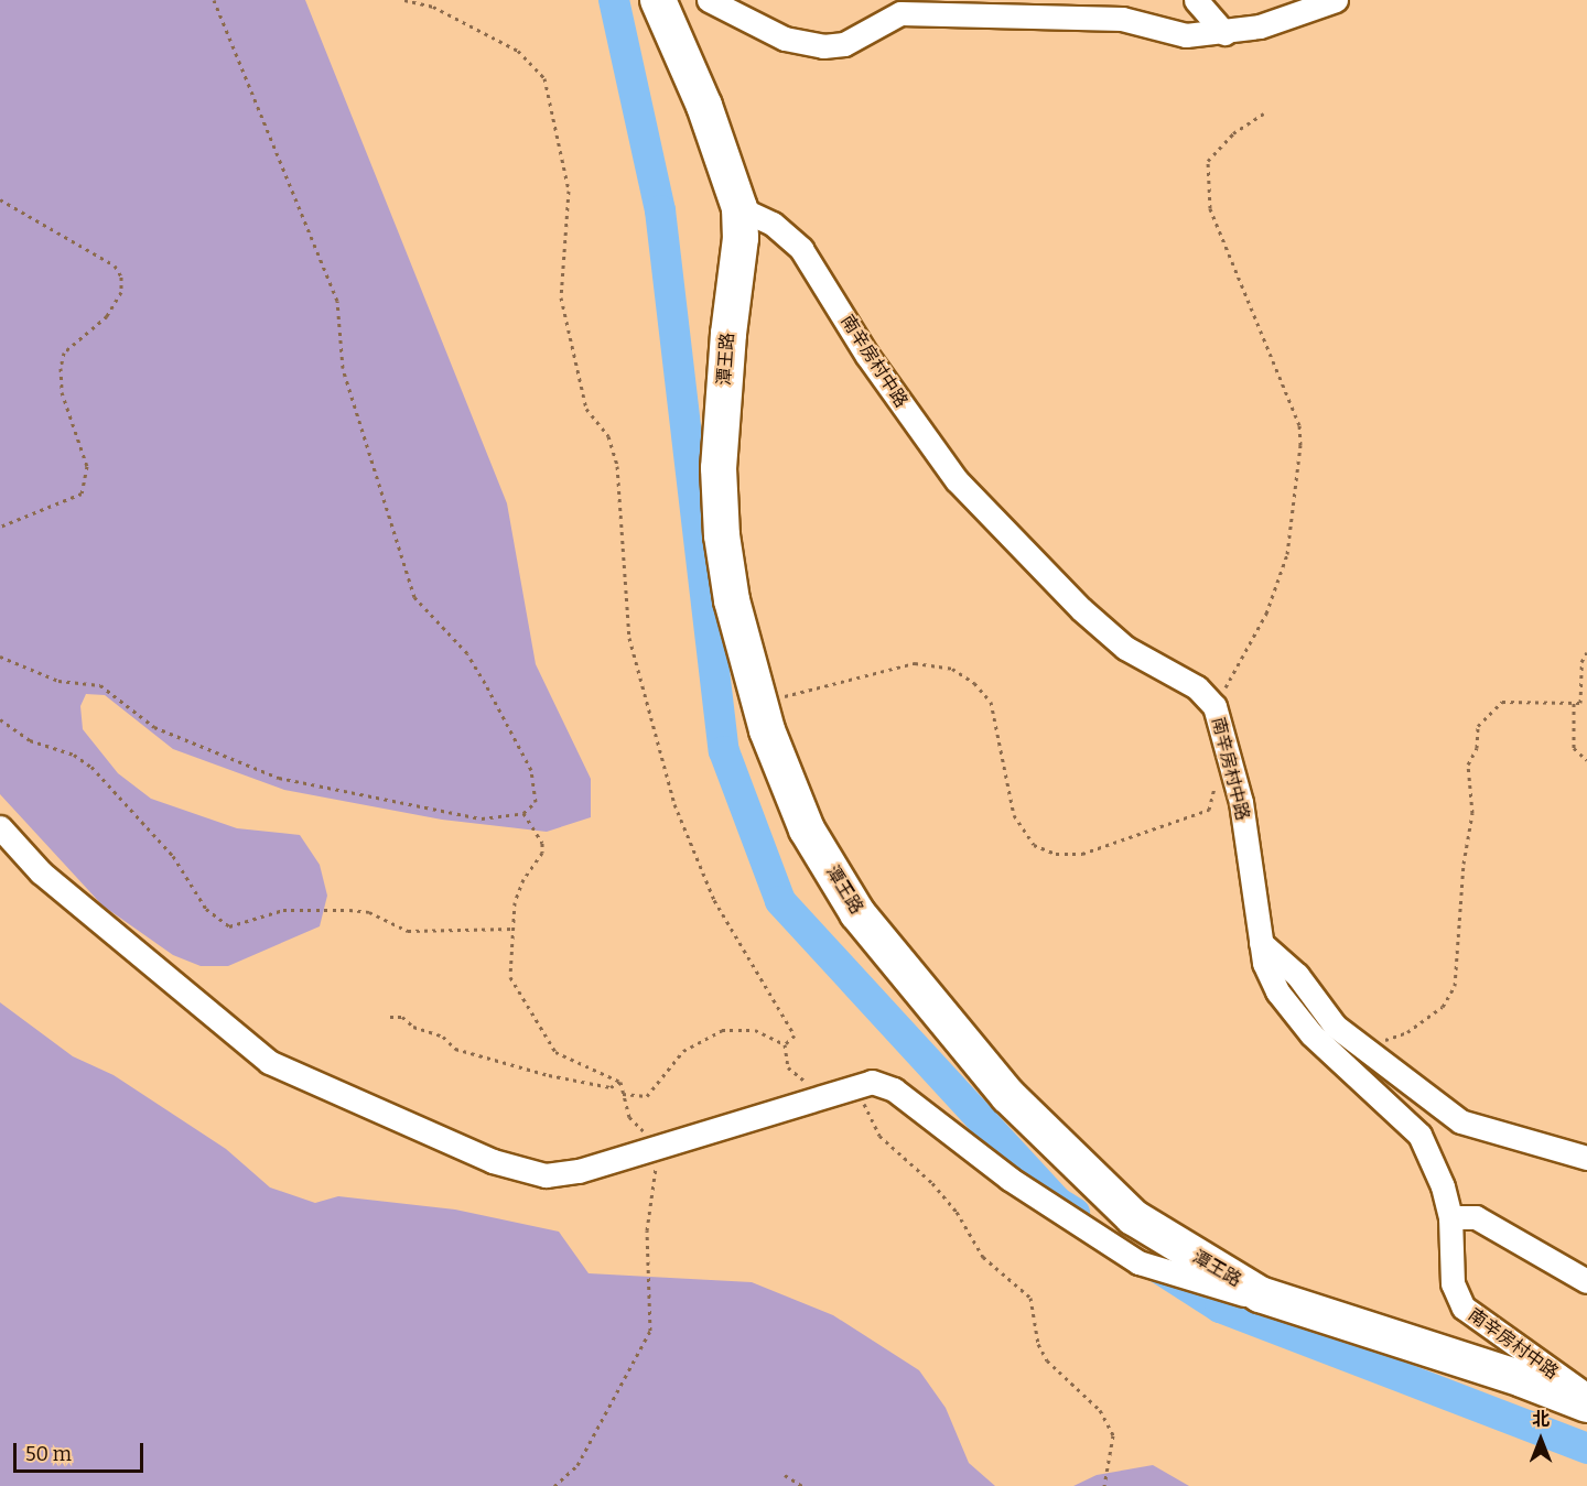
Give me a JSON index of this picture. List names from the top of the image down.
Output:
{
  "streets": {
    "highway": ["潭王路"],
    "street": ["南辛房村中路"]
  },
  "crossings": [
    ["潭王路", "南辛房村中路"]
  ],
  "scale_bar": "50 m",
  "north": "top"
}
